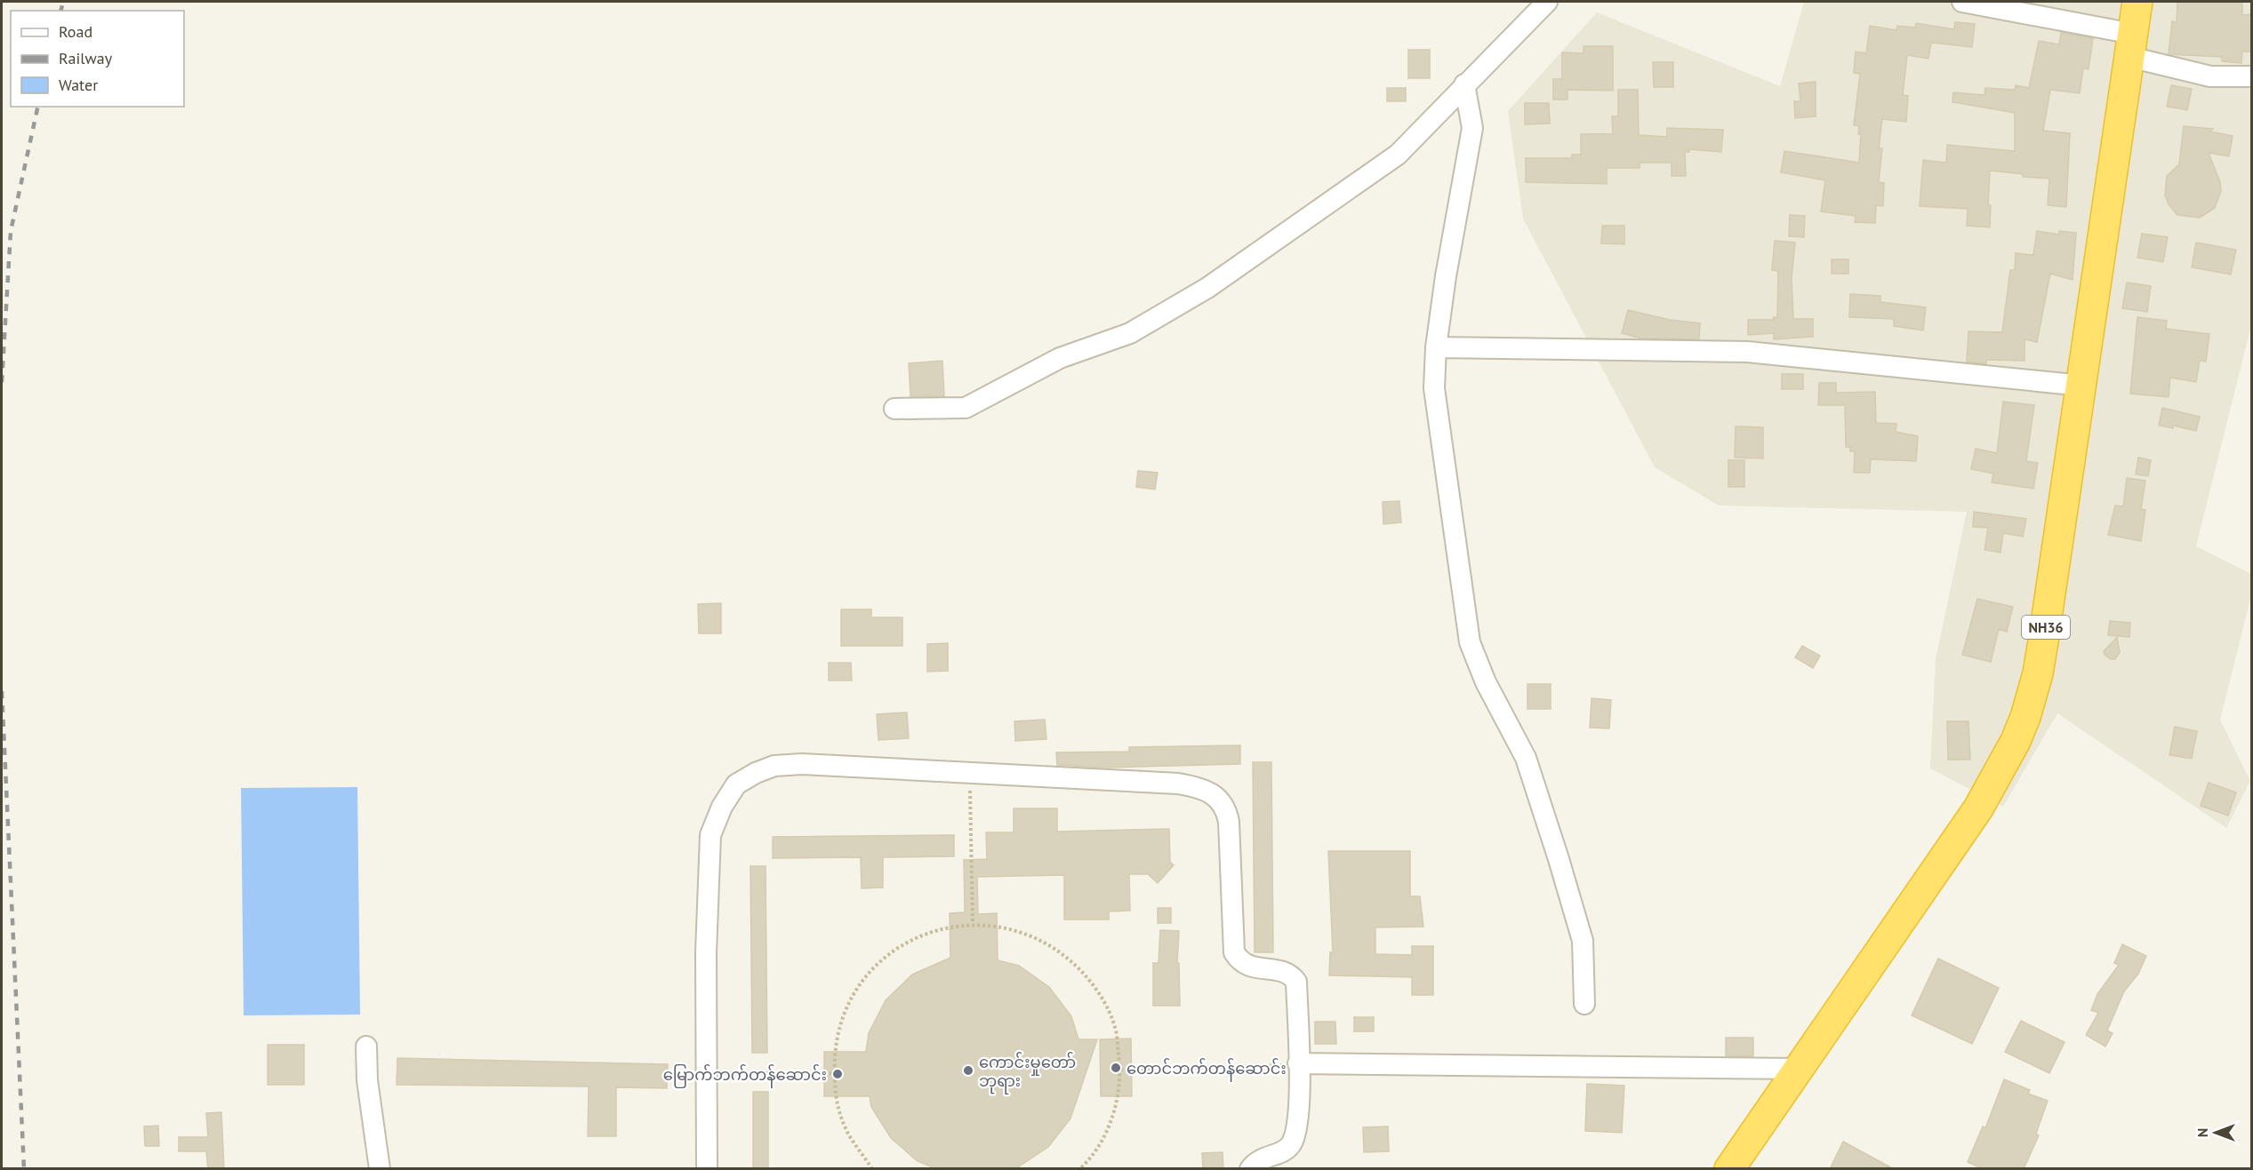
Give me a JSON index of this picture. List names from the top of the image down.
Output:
{
  "streets": {
    "highway": ["NH36"]
  },
  "places": ["တောင်ဘက်တန်ဆောင်း", "ကောင်းမှုတော် ဘုရား", "မြောက်ဘက်တန်ဆောင်း"],
  "legend": ["Road", "Railway", "Water"],
  "north": "left"
}
